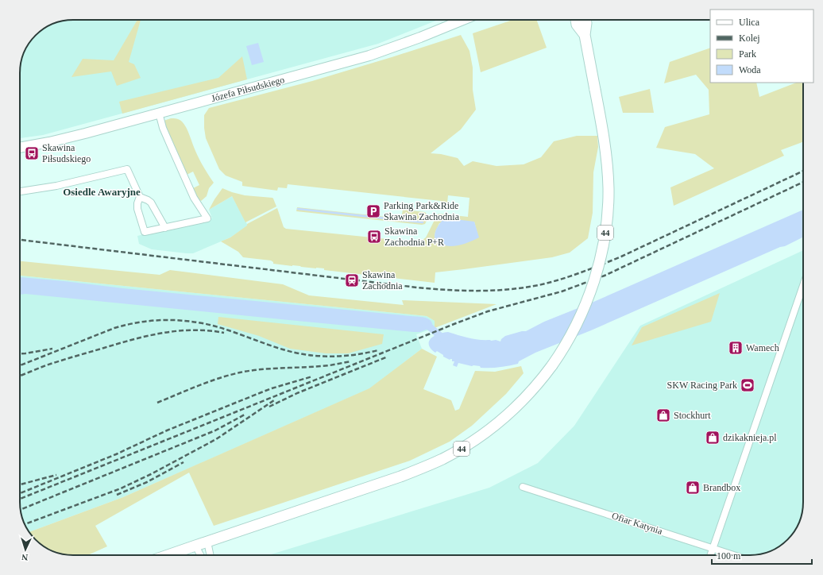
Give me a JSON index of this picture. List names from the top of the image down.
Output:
{
  "streets": {
    "main road": ["Józefa Piłsudskiego", "44"],
    "street": ["Ofiar Katynia"]
  },
  "districts": ["Osiedle Awaryjne"],
  "places": {
    "bus stop": ["Skawina Piłsudskiego", "Skawina Zachodnia P+R"],
    "parking": ["Parking Park&Ride Skawina Zachodnia"],
    "station": ["Skawina Zachodnia"],
    "building": ["Wamech"],
    "sports": ["SKW Racing Park"],
    "shop": ["Stockhurt", "dzikaknieja.pl", "Brandbox"]
  },
  "legend": [
    "Ulica",
    "Kolej",
    "Park",
    "Woda"
  ],
  "scale_bar": "100 m",
  "north": "bottom"
}
